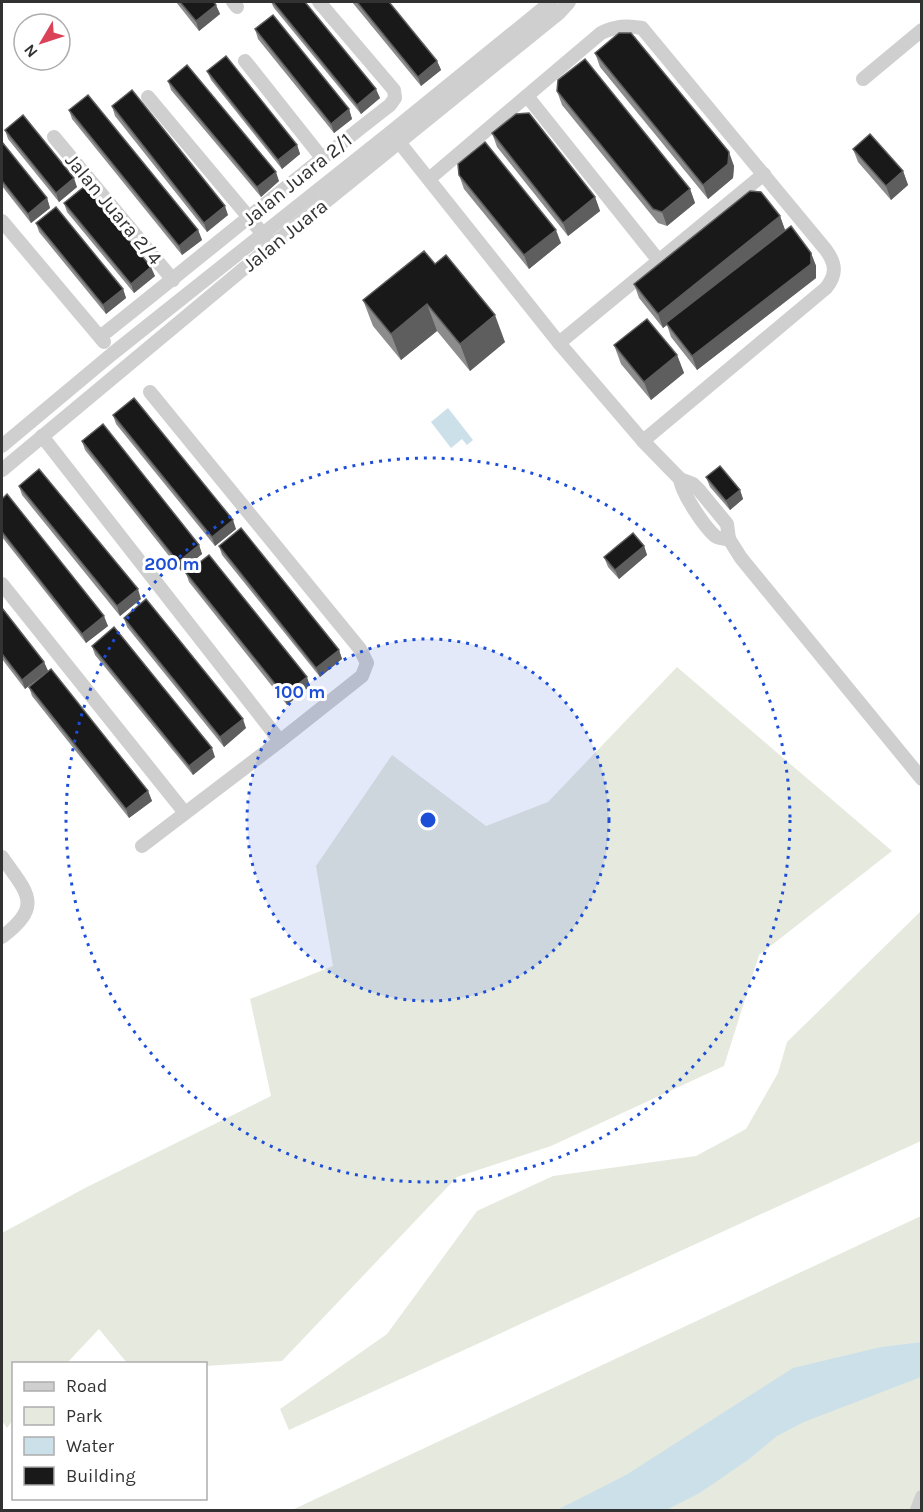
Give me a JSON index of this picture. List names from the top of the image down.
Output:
{
  "streets": {
    "street": ["Jalan Juara 2/1", "Jalan Juara 2/4", "Jalan Juara"]
  },
  "crossings": [
    ["Jalan Juara 2/1", "Jalan Juara 2/4"]
  ],
  "legend": [
    "Road",
    "Park",
    "Water",
    "Building"
  ],
  "north": "bottom left",
  "rings": ["200 m", "100 m"]
}
